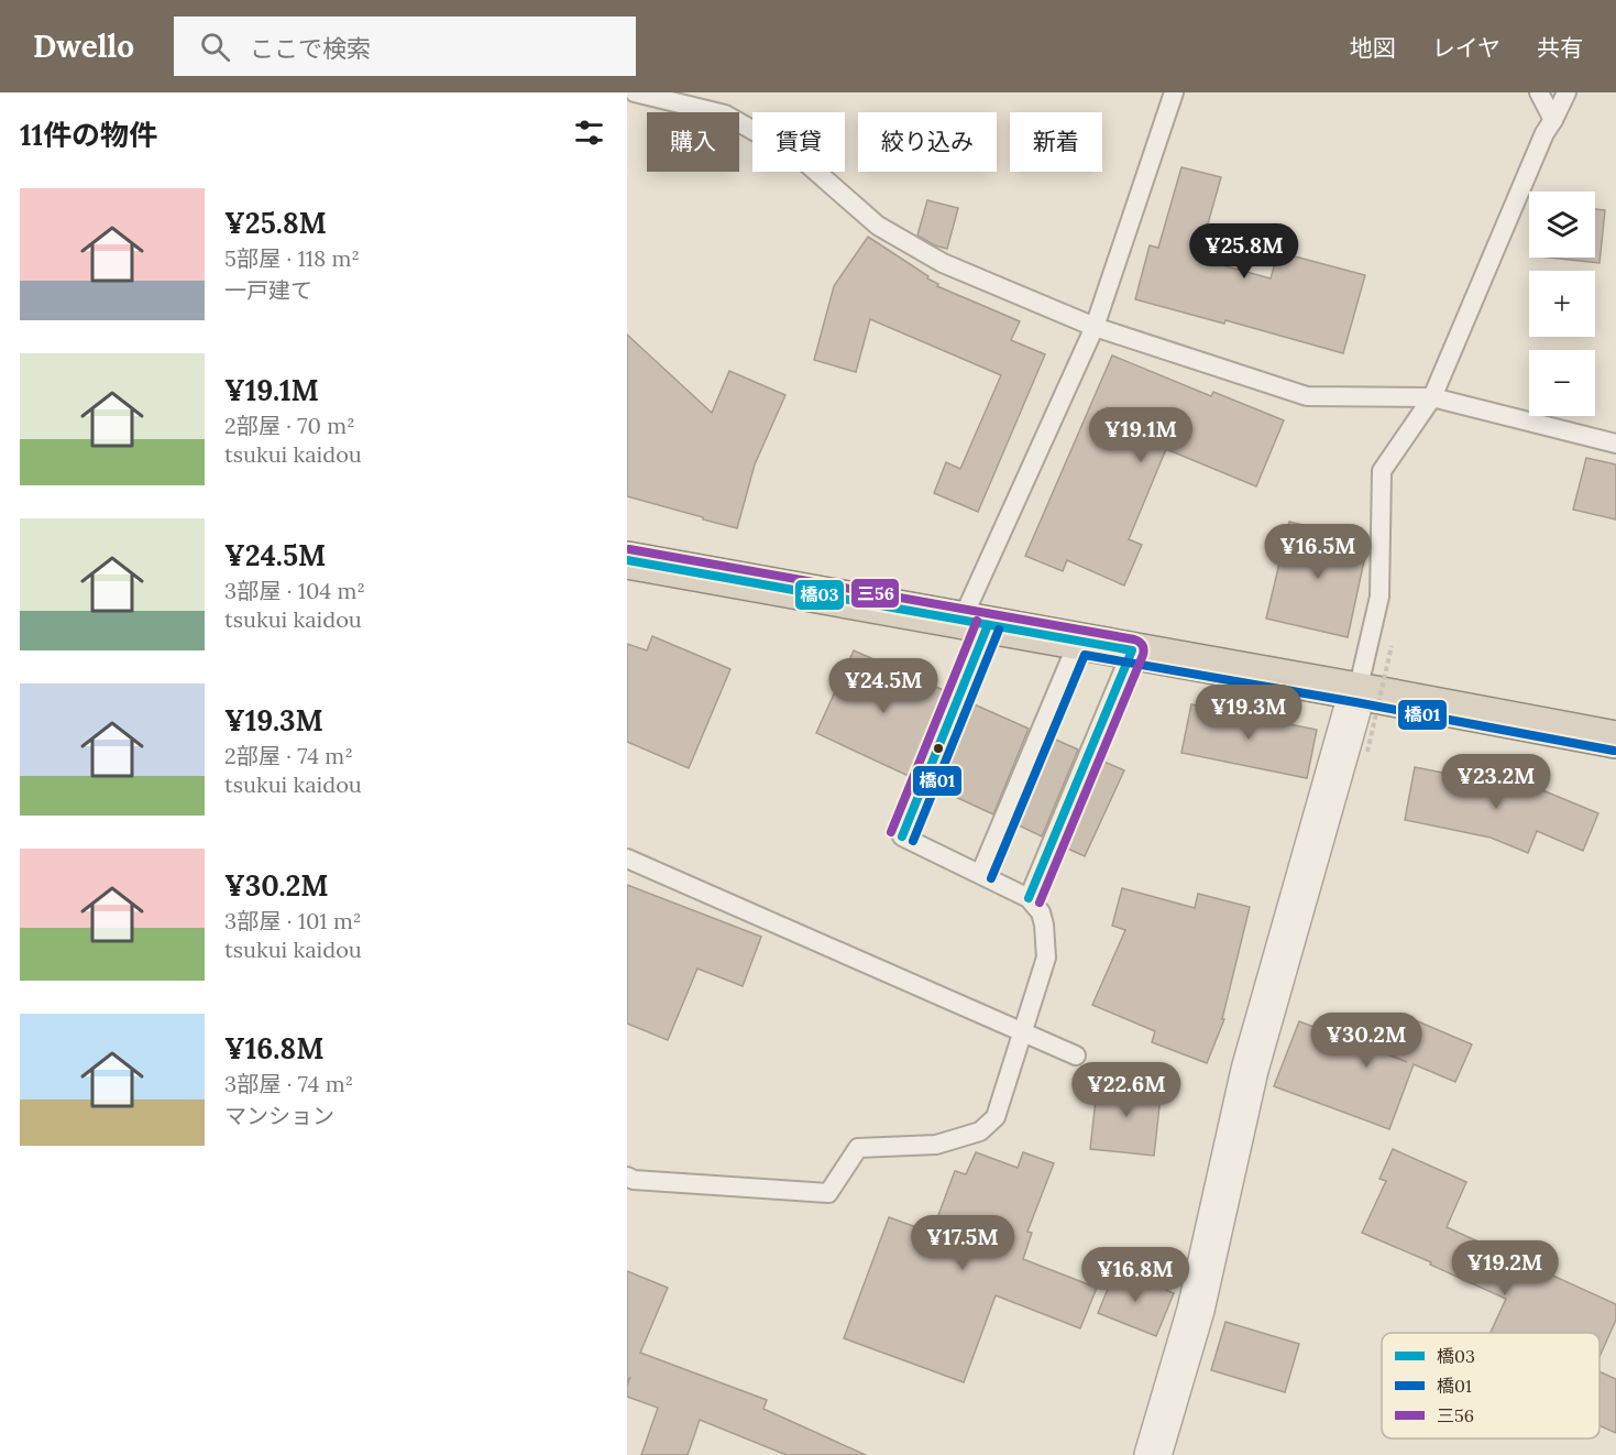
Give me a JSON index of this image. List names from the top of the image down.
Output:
{
  "lines": ["transit line 三56", "transit line 橋03", "transit line 橋01"],
  "legend": ["橋03", "橋01", "三56"],
  "page": {
    "header": "Dwello",
    "search": "ここで検索",
    "nav": ["地図", "レイヤ", "共有"],
    "heading": "11件の物件",
    "chip": [
      "購入",
      "賃貸",
      "絞り込み",
      "新着"
    ],
    "list": [
      {
        "name": "¥25.8M",
        "note": "5部屋 · 118 m² · 一戸建て"
      },
      {
        "name": "¥19.1M",
        "note": "2部屋 · 70 m² · tsukui kaidou"
      },
      {
        "name": "¥24.5M",
        "note": "3部屋 · 104 m² · tsukui kaidou"
      },
      {
        "name": "¥19.3M",
        "note": "2部屋 · 74 m² · tsukui kaidou"
      },
      {
        "name": "¥30.2M",
        "note": "3部屋 · 101 m² · tsukui kaidou"
      },
      {
        "name": "¥16.8M",
        "note": "3部屋 · 74 m² · マンション"
      }
    ],
    "map_buttons": ["+", "−"],
    "price": [
      "¥25.8M",
      "¥19.1M",
      "¥16.5M",
      "¥24.5M",
      "¥19.3M",
      "¥23.2M",
      "¥30.2M",
      "¥22.6M",
      "¥17.5M",
      "¥19.2M",
      "¥16.8M"
    ]
  }
}
